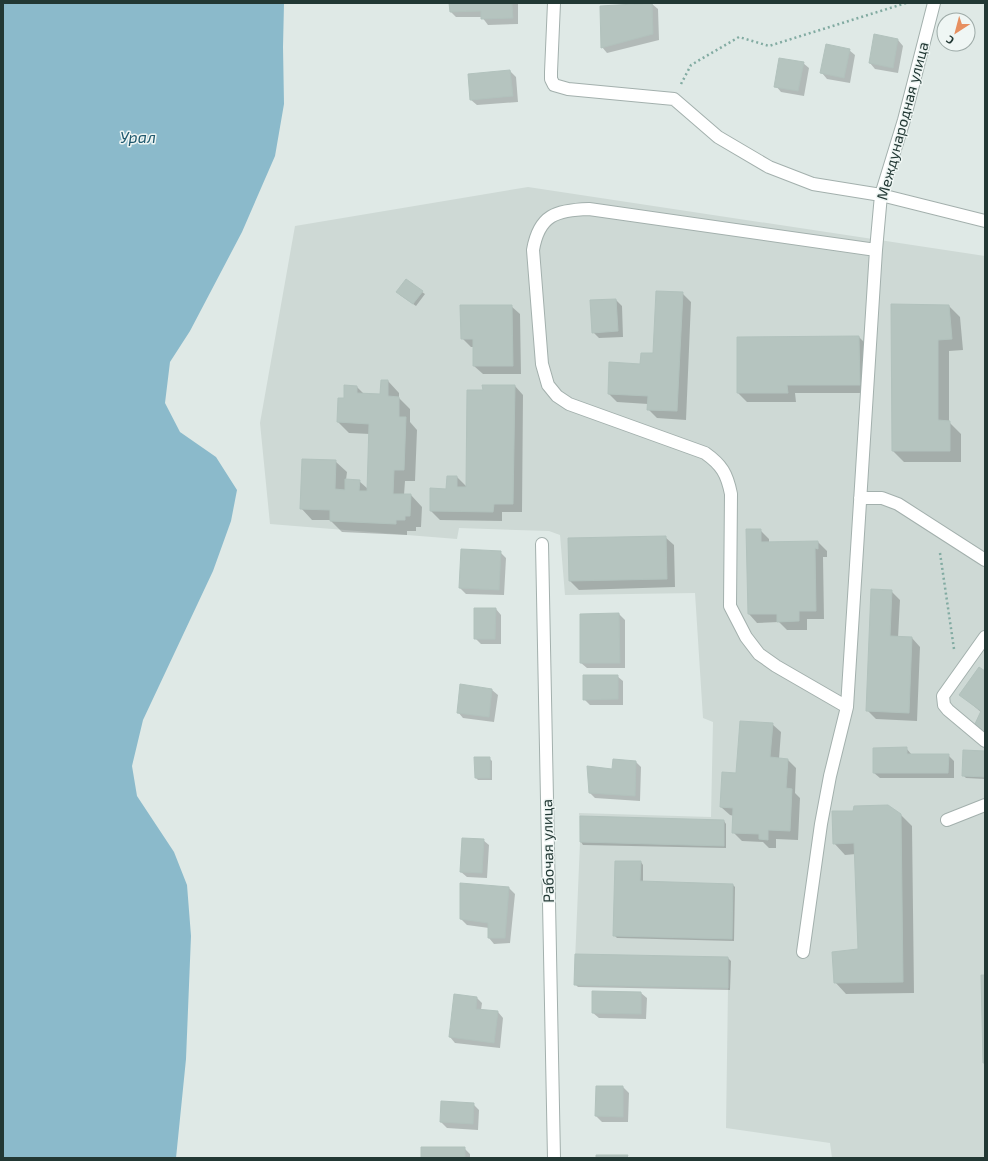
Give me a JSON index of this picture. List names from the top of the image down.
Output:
{
  "streets": {
    "street": ["Международная улица", "Рабочая улица"]
  },
  "water": ["Урал"],
  "north": "bottom left"
}
